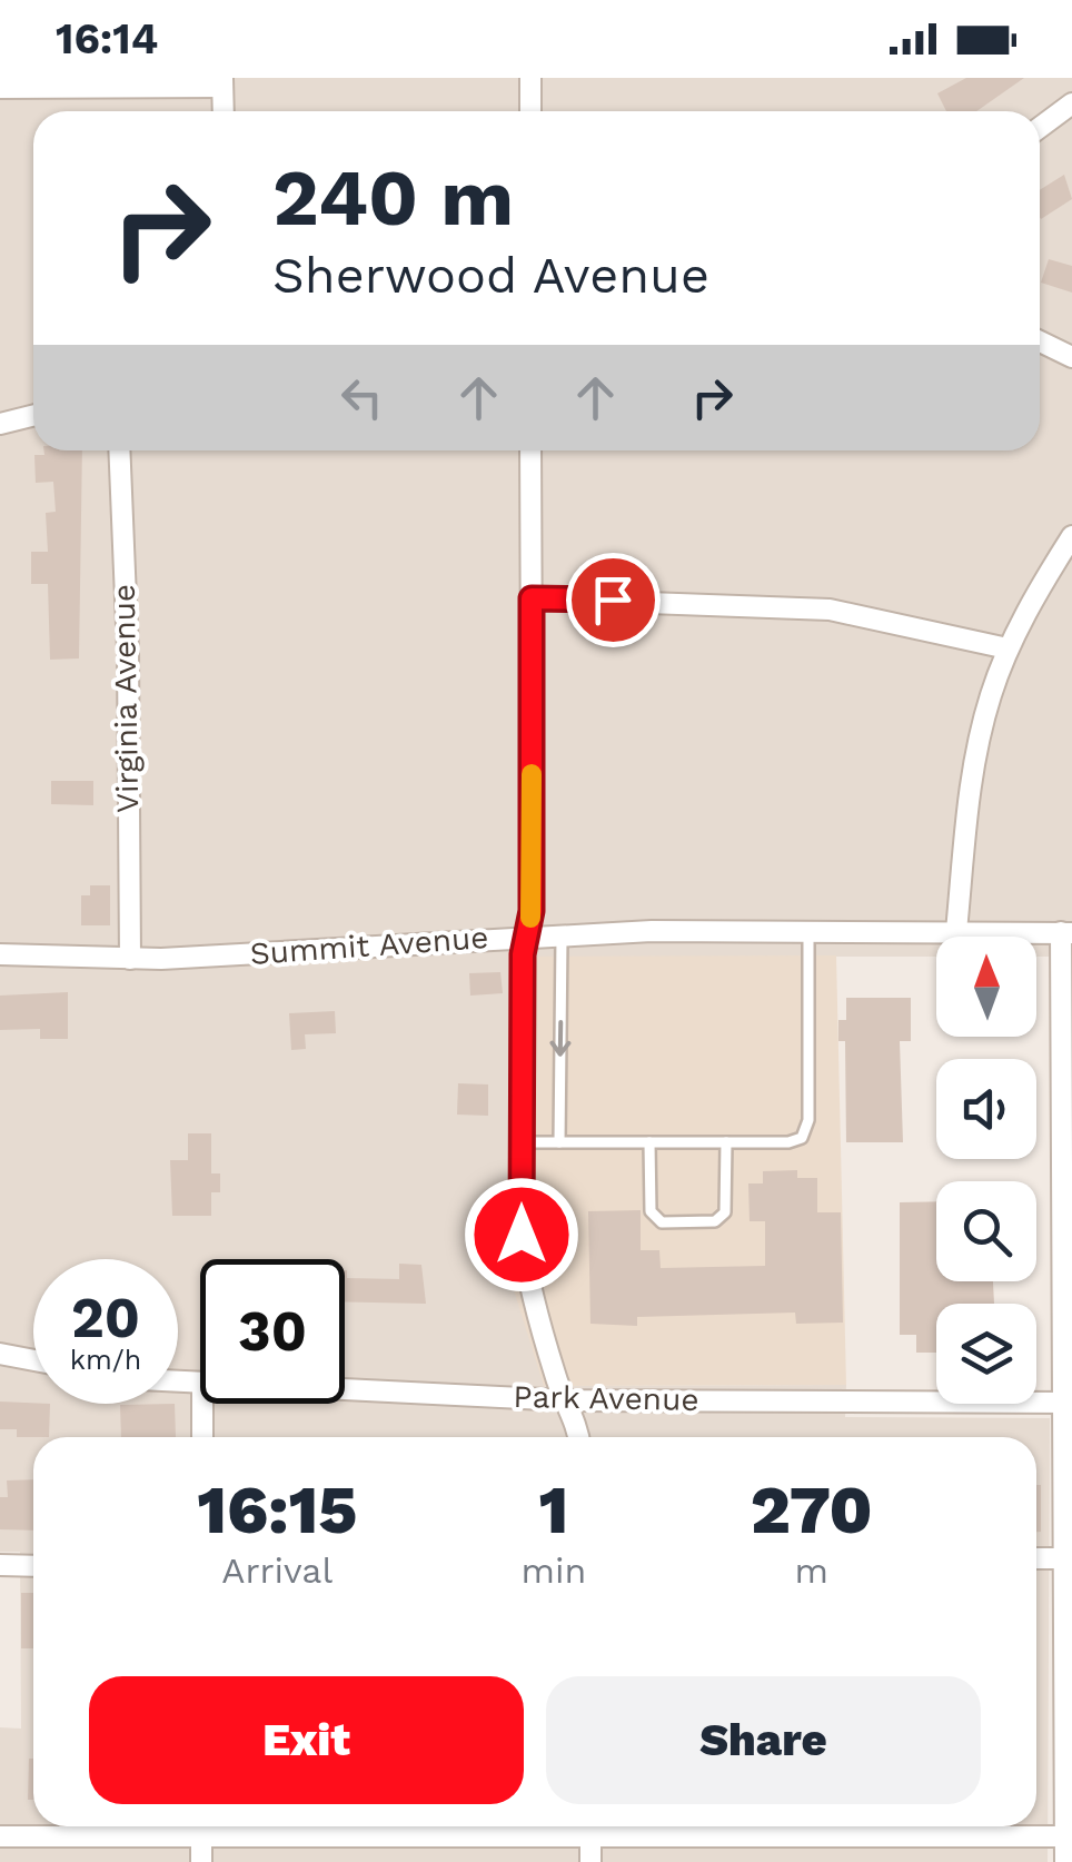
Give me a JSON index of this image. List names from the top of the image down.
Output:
{
  "streets": {
    "street": ["Virginia Avenue", "Summit Avenue", "Park Avenue"]
  },
  "crossings": [
    ["Virginia Avenue", "Summit Avenue"]
  ],
  "north": "top",
  "page": {
    "status": "16:14",
    "turn": ["240 m", "Sherwood Avenue"],
    "speed": "20 km/h",
    "limit": "30",
    "eta": [
      "16:15",
      "Arrival",
      "1",
      "min",
      "270",
      "m"
    ],
    "buttons": ["Exit", "Share"]
  }
}
